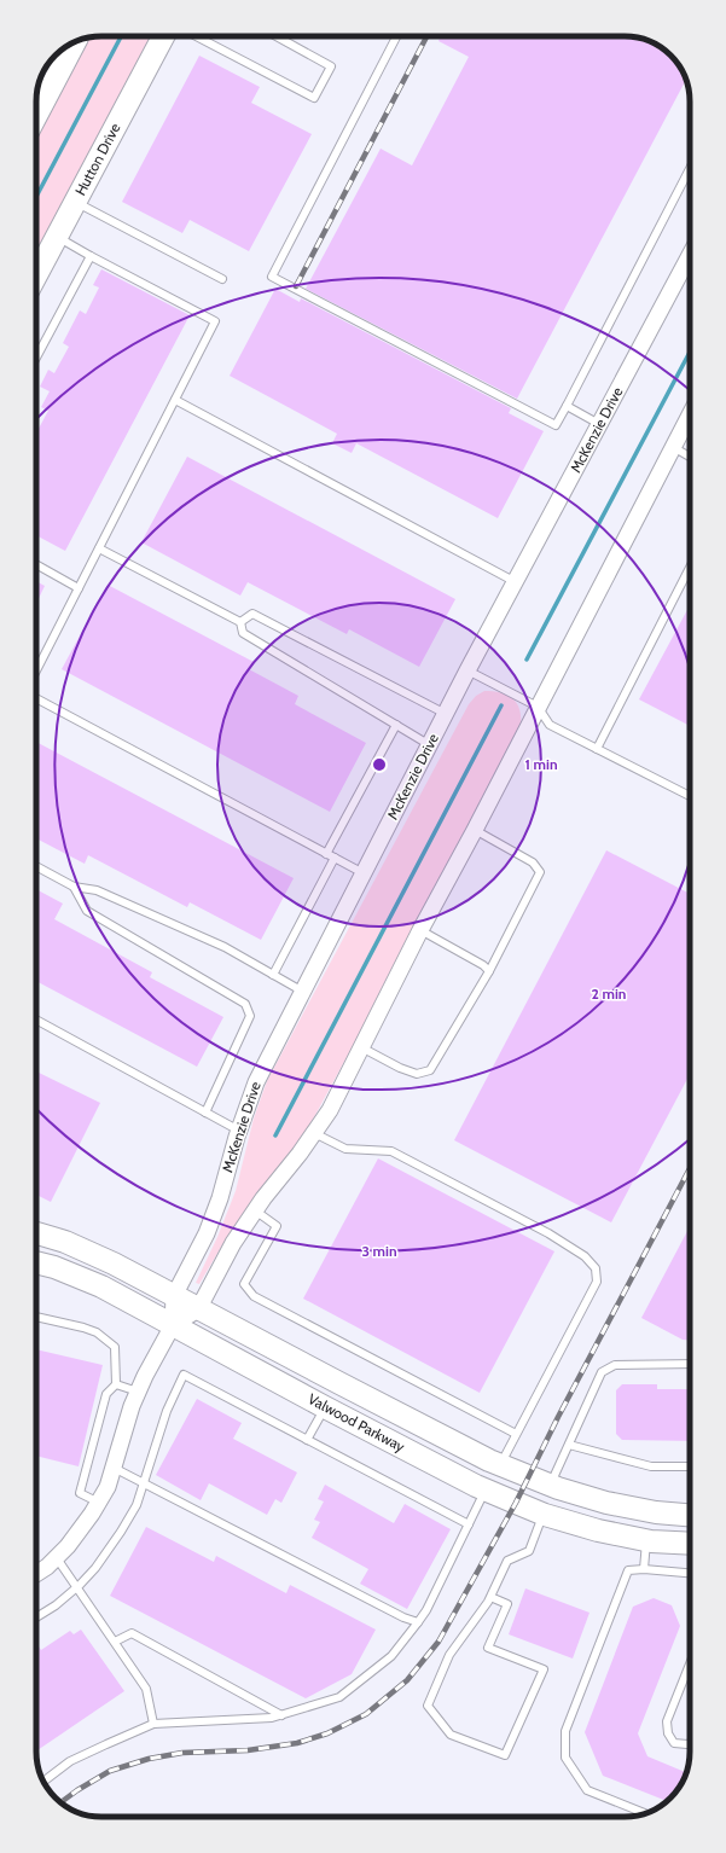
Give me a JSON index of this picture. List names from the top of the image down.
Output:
{
  "streets": {
    "main road": ["Hutton Drive", "Valwood Parkway"],
    "street": ["McKenzie Drive"]
  },
  "crossings": [
    ["McKenzie Drive", "Valwood Parkway"]
  ],
  "rings": ["1 min", "2 min", "3 min"]
}
